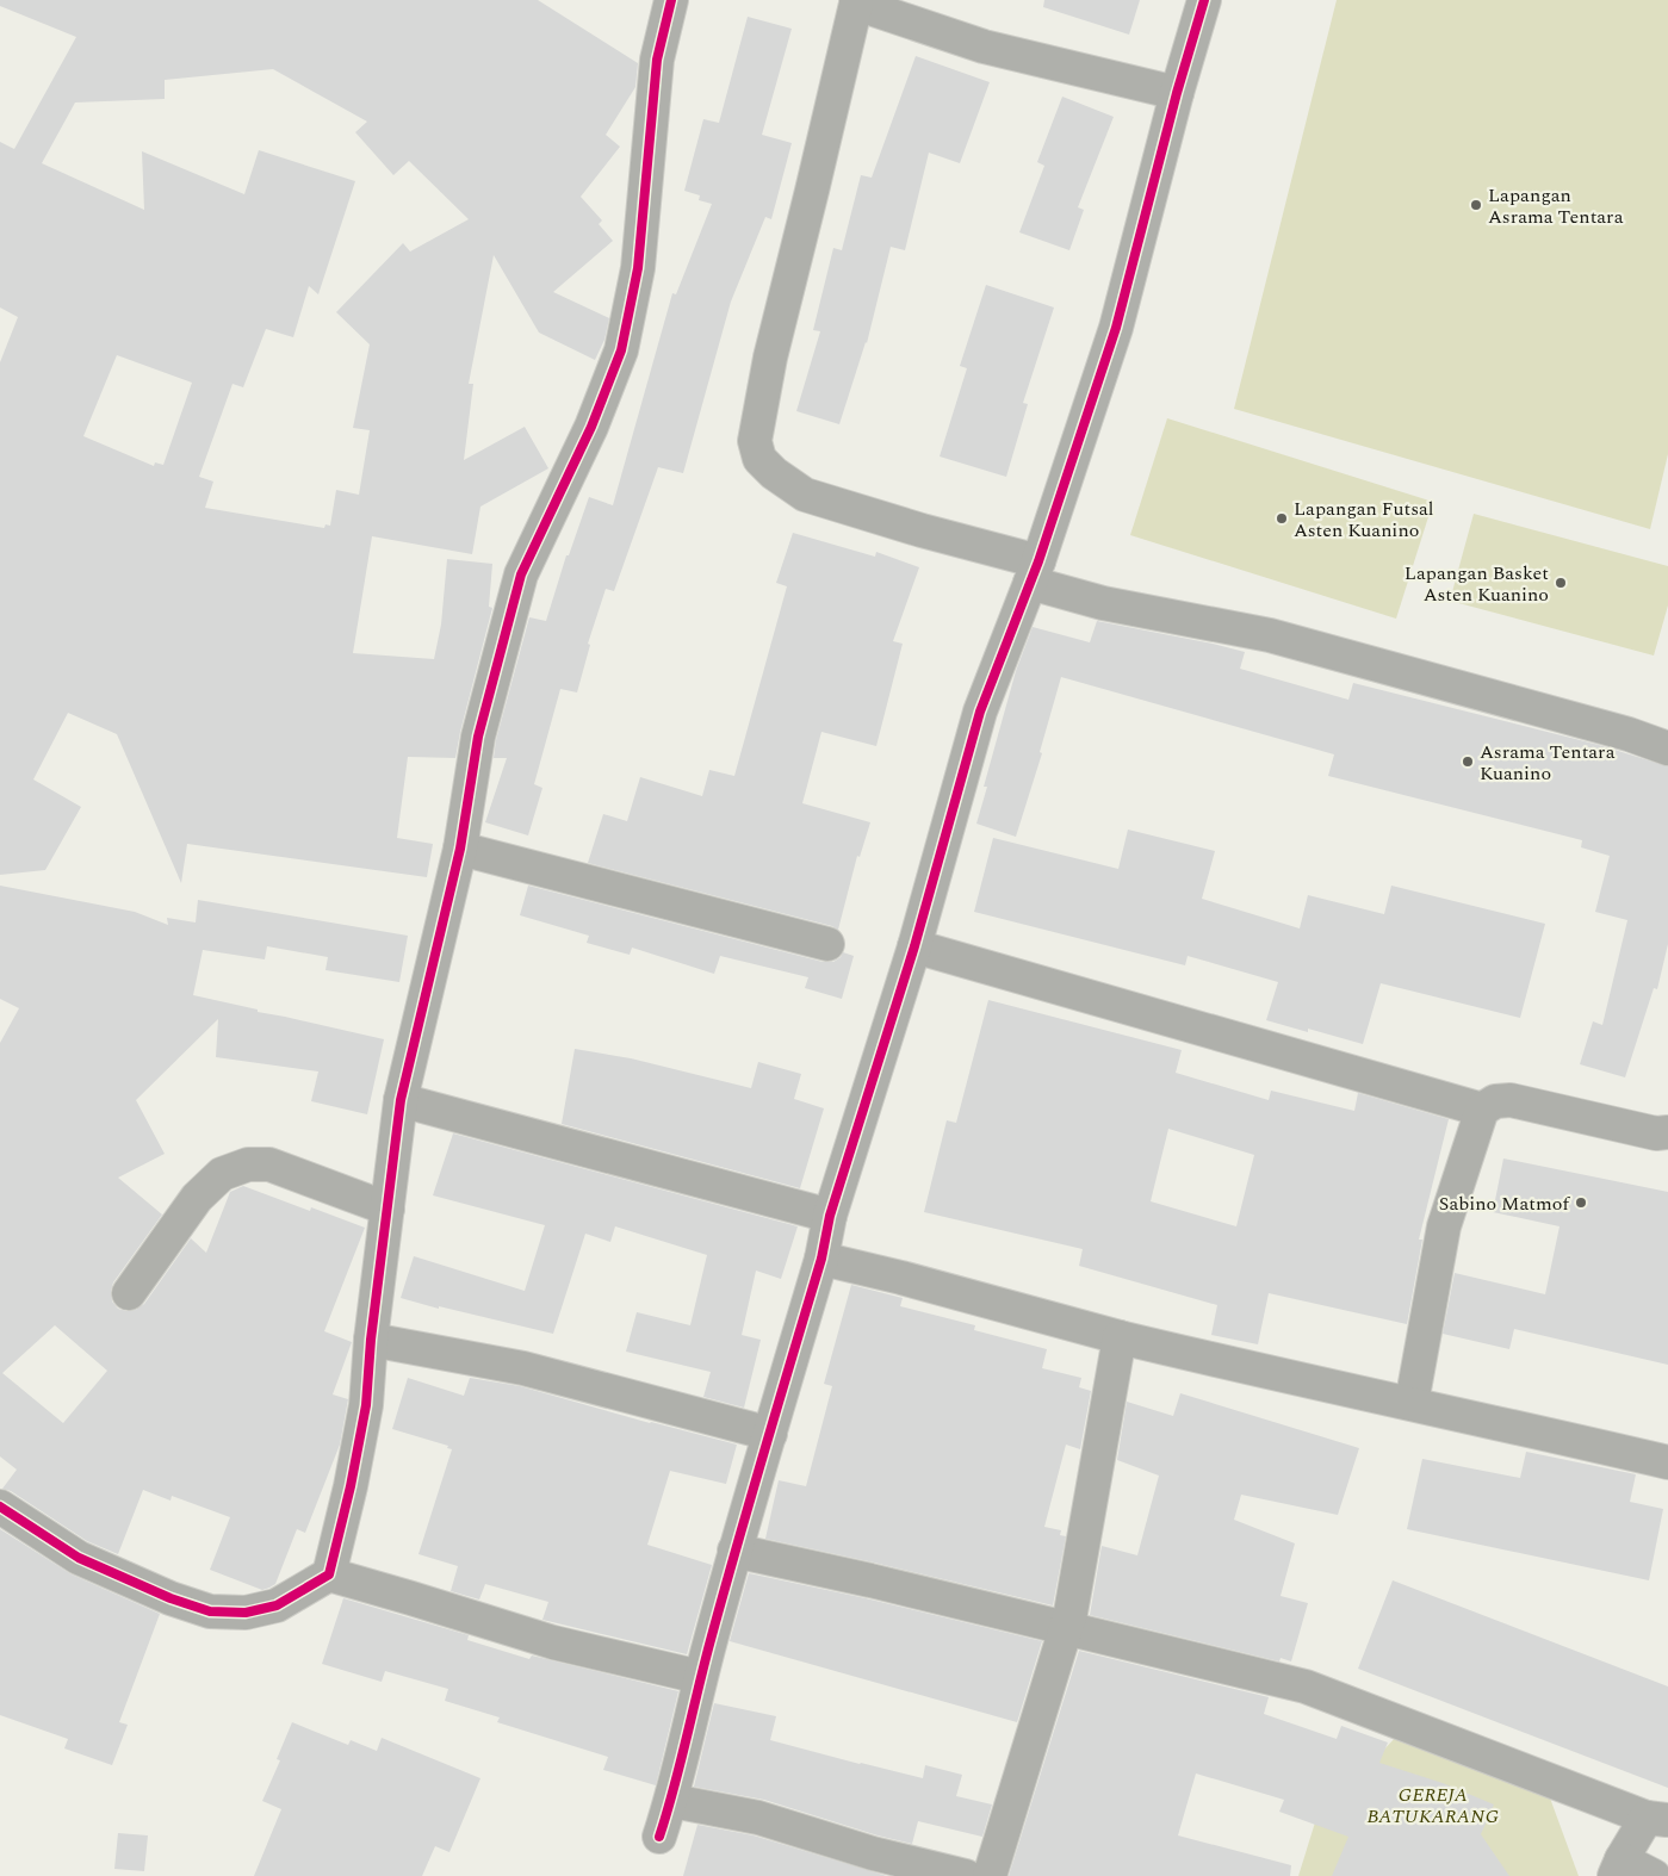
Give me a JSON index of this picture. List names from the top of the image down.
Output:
{
  "parks": ["GEREJA BATUKARANG"],
  "places": [
    "Lapangan Asrama Tentara",
    "Lapangan Futsal Asten Kuanino",
    "Lapangan Basket Asten Kuanino",
    "Asrama Tentara Kuanino",
    "Sabino Matmof"
  ]
}
